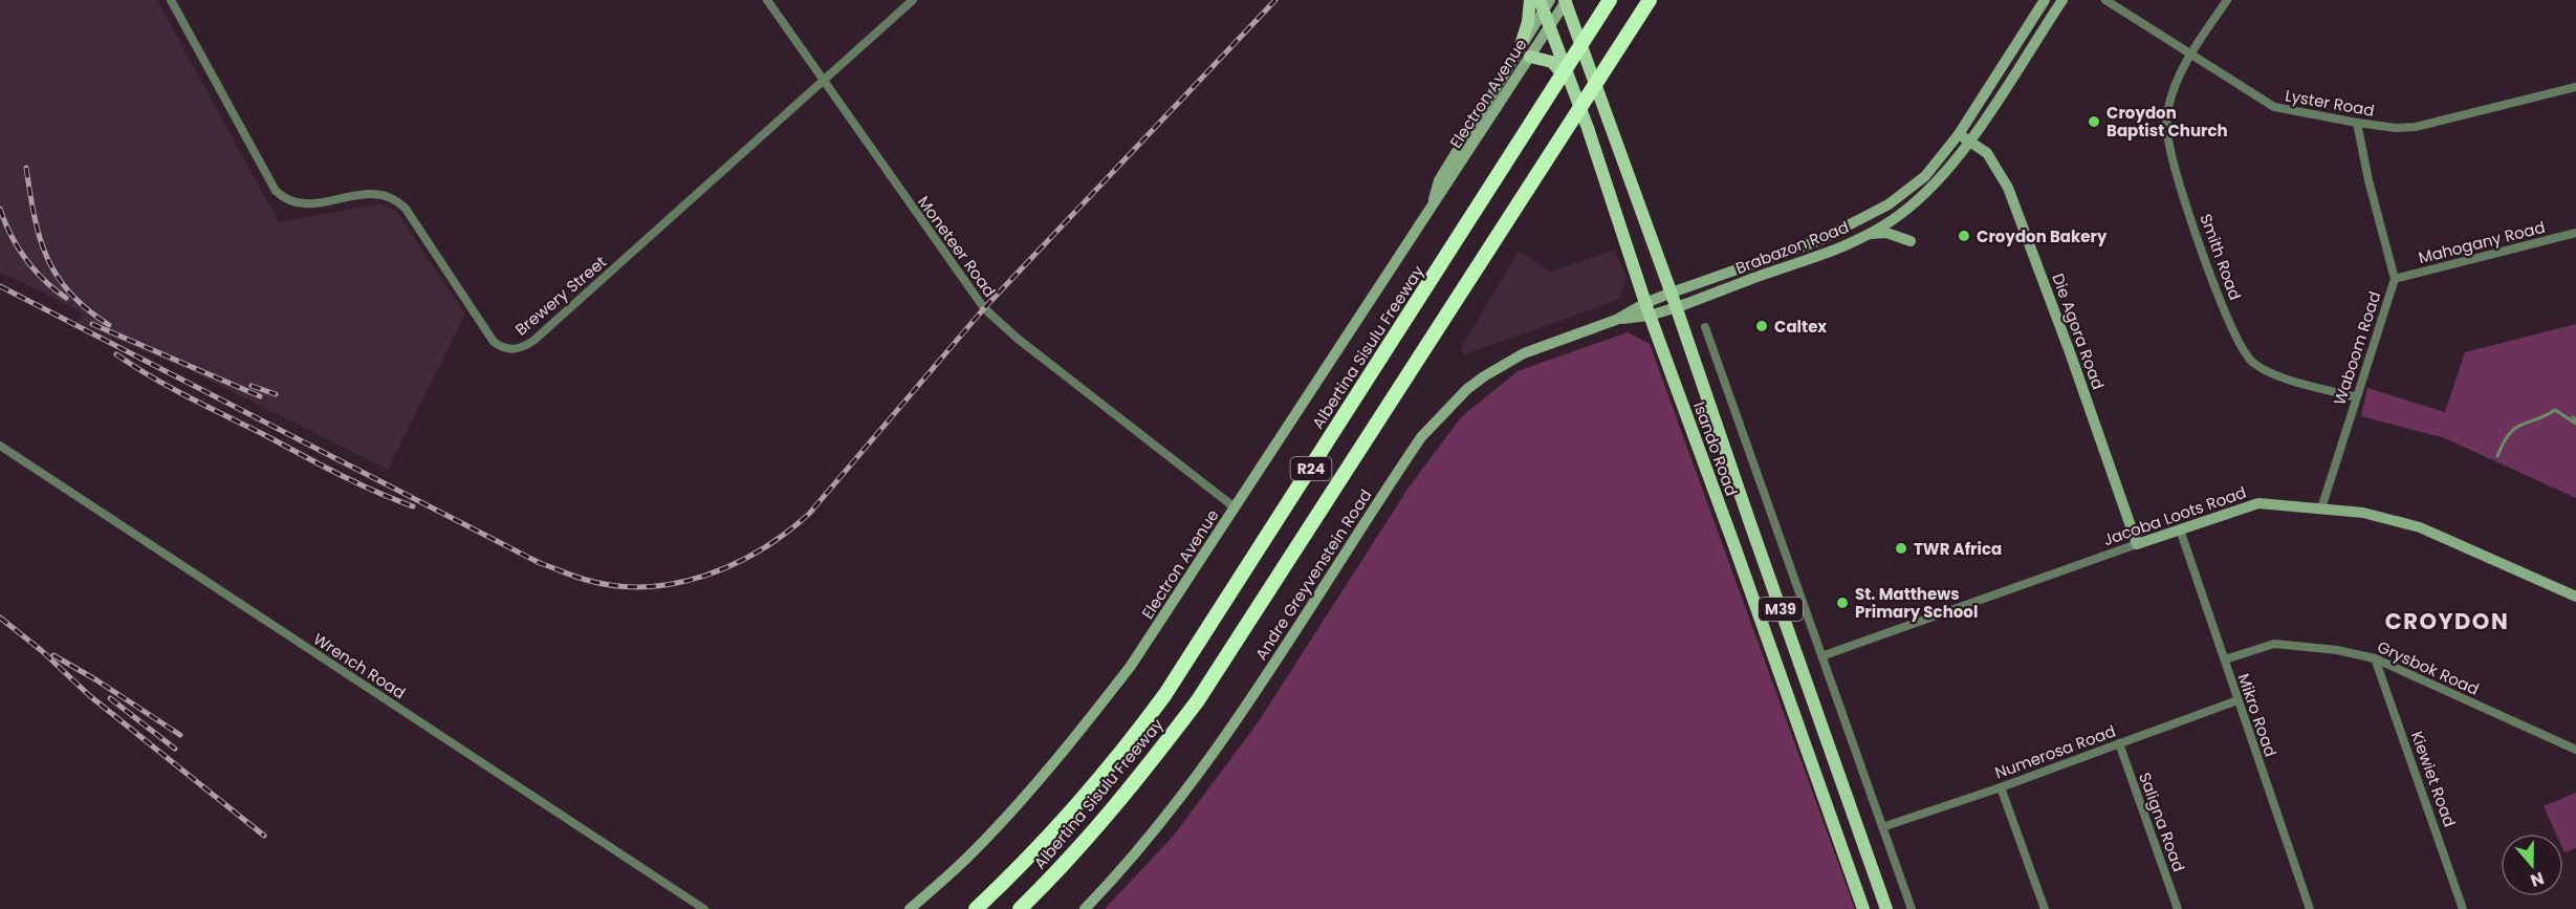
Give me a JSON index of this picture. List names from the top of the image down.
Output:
{
  "streets": {
    "highway": ["Albertina Sisulu Freeway", "R24"],
    "main road": [
      "Electron Avenue",
      "Brabazon Road",
      "Die Agora Road",
      "Isando Road",
      "Jacoba Loots Road",
      "Andre Greyvenstein Road",
      "M39"
    ],
    "street": [
      "Lyster Road",
      "Mahogany Road",
      "Moneteer Road",
      "Smith Road",
      "Brewery Street",
      "Waboom Road",
      "Wrench Road",
      "Grysbok Road",
      "Mikro Road",
      "Numerosa Road",
      "Kiewiet Road",
      "Saligna Road"
    ]
  },
  "crossings": [
    ["Electron Avenue", "Moneteer Road"],
    ["Electron Avenue", "Isando Road"],
    ["Lyster Road", "Smith Road"],
    ["Lyster Road", "Waboom Road"],
    ["Mahogany Road", "Waboom Road"],
    ["Moneteer Road", "Brewery Street"],
    ["Brabazon Road", "Die Agora Road"],
    ["Brabazon Road", "Isando Road"],
    ["Brabazon Road", "Andre Greyvenstein Road"],
    ["Smith Road", "Waboom Road"],
    ["Die Agora Road", "Jacoba Loots Road"],
    ["Waboom Road", "Jacoba Loots Road"],
    ["Isando Road", "Jacoba Loots Road"],
    ["Isando Road", "Andre Greyvenstein Road"],
    ["Isando Road", "Numerosa Road"],
    ["Jacoba Loots Road", "Mikro Road"],
    ["Grysbok Road", "Mikro Road"],
    ["Grysbok Road", "Kiewiet Road"],
    ["Mikro Road", "Numerosa Road"],
    ["Numerosa Road", "Saligna Road"]
  ],
  "districts": ["CROYDON"],
  "places": [
    "Croydon Baptist Church",
    "Croydon Bakery",
    "Caltex",
    "TWR Africa",
    "St. Matthews Primary School"
  ],
  "north": "bottom"
}
